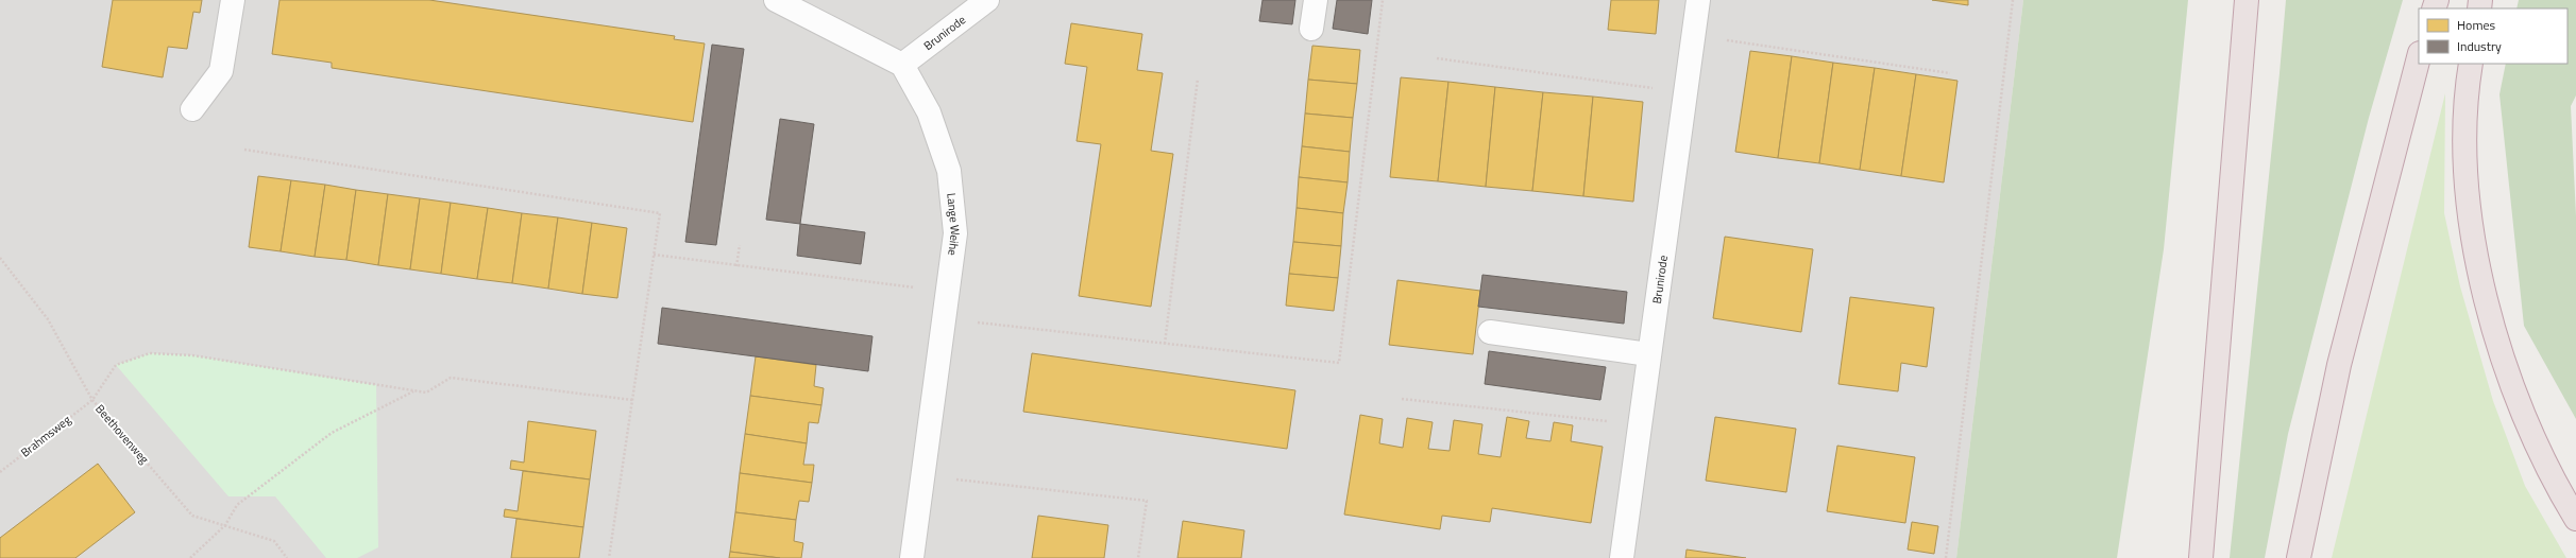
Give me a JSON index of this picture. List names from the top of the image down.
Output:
{
  "streets": {
    "street": ["Brunirode", "Lange Weihe"],
    "path": ["Beethovenweg", "Brahmsweg"]
  },
  "crossings": [
    ["Brunirode", "Lange Weihe"],
    ["Beethovenweg", "Brahmsweg"]
  ],
  "legend": ["Homes", "Industry"]
}
